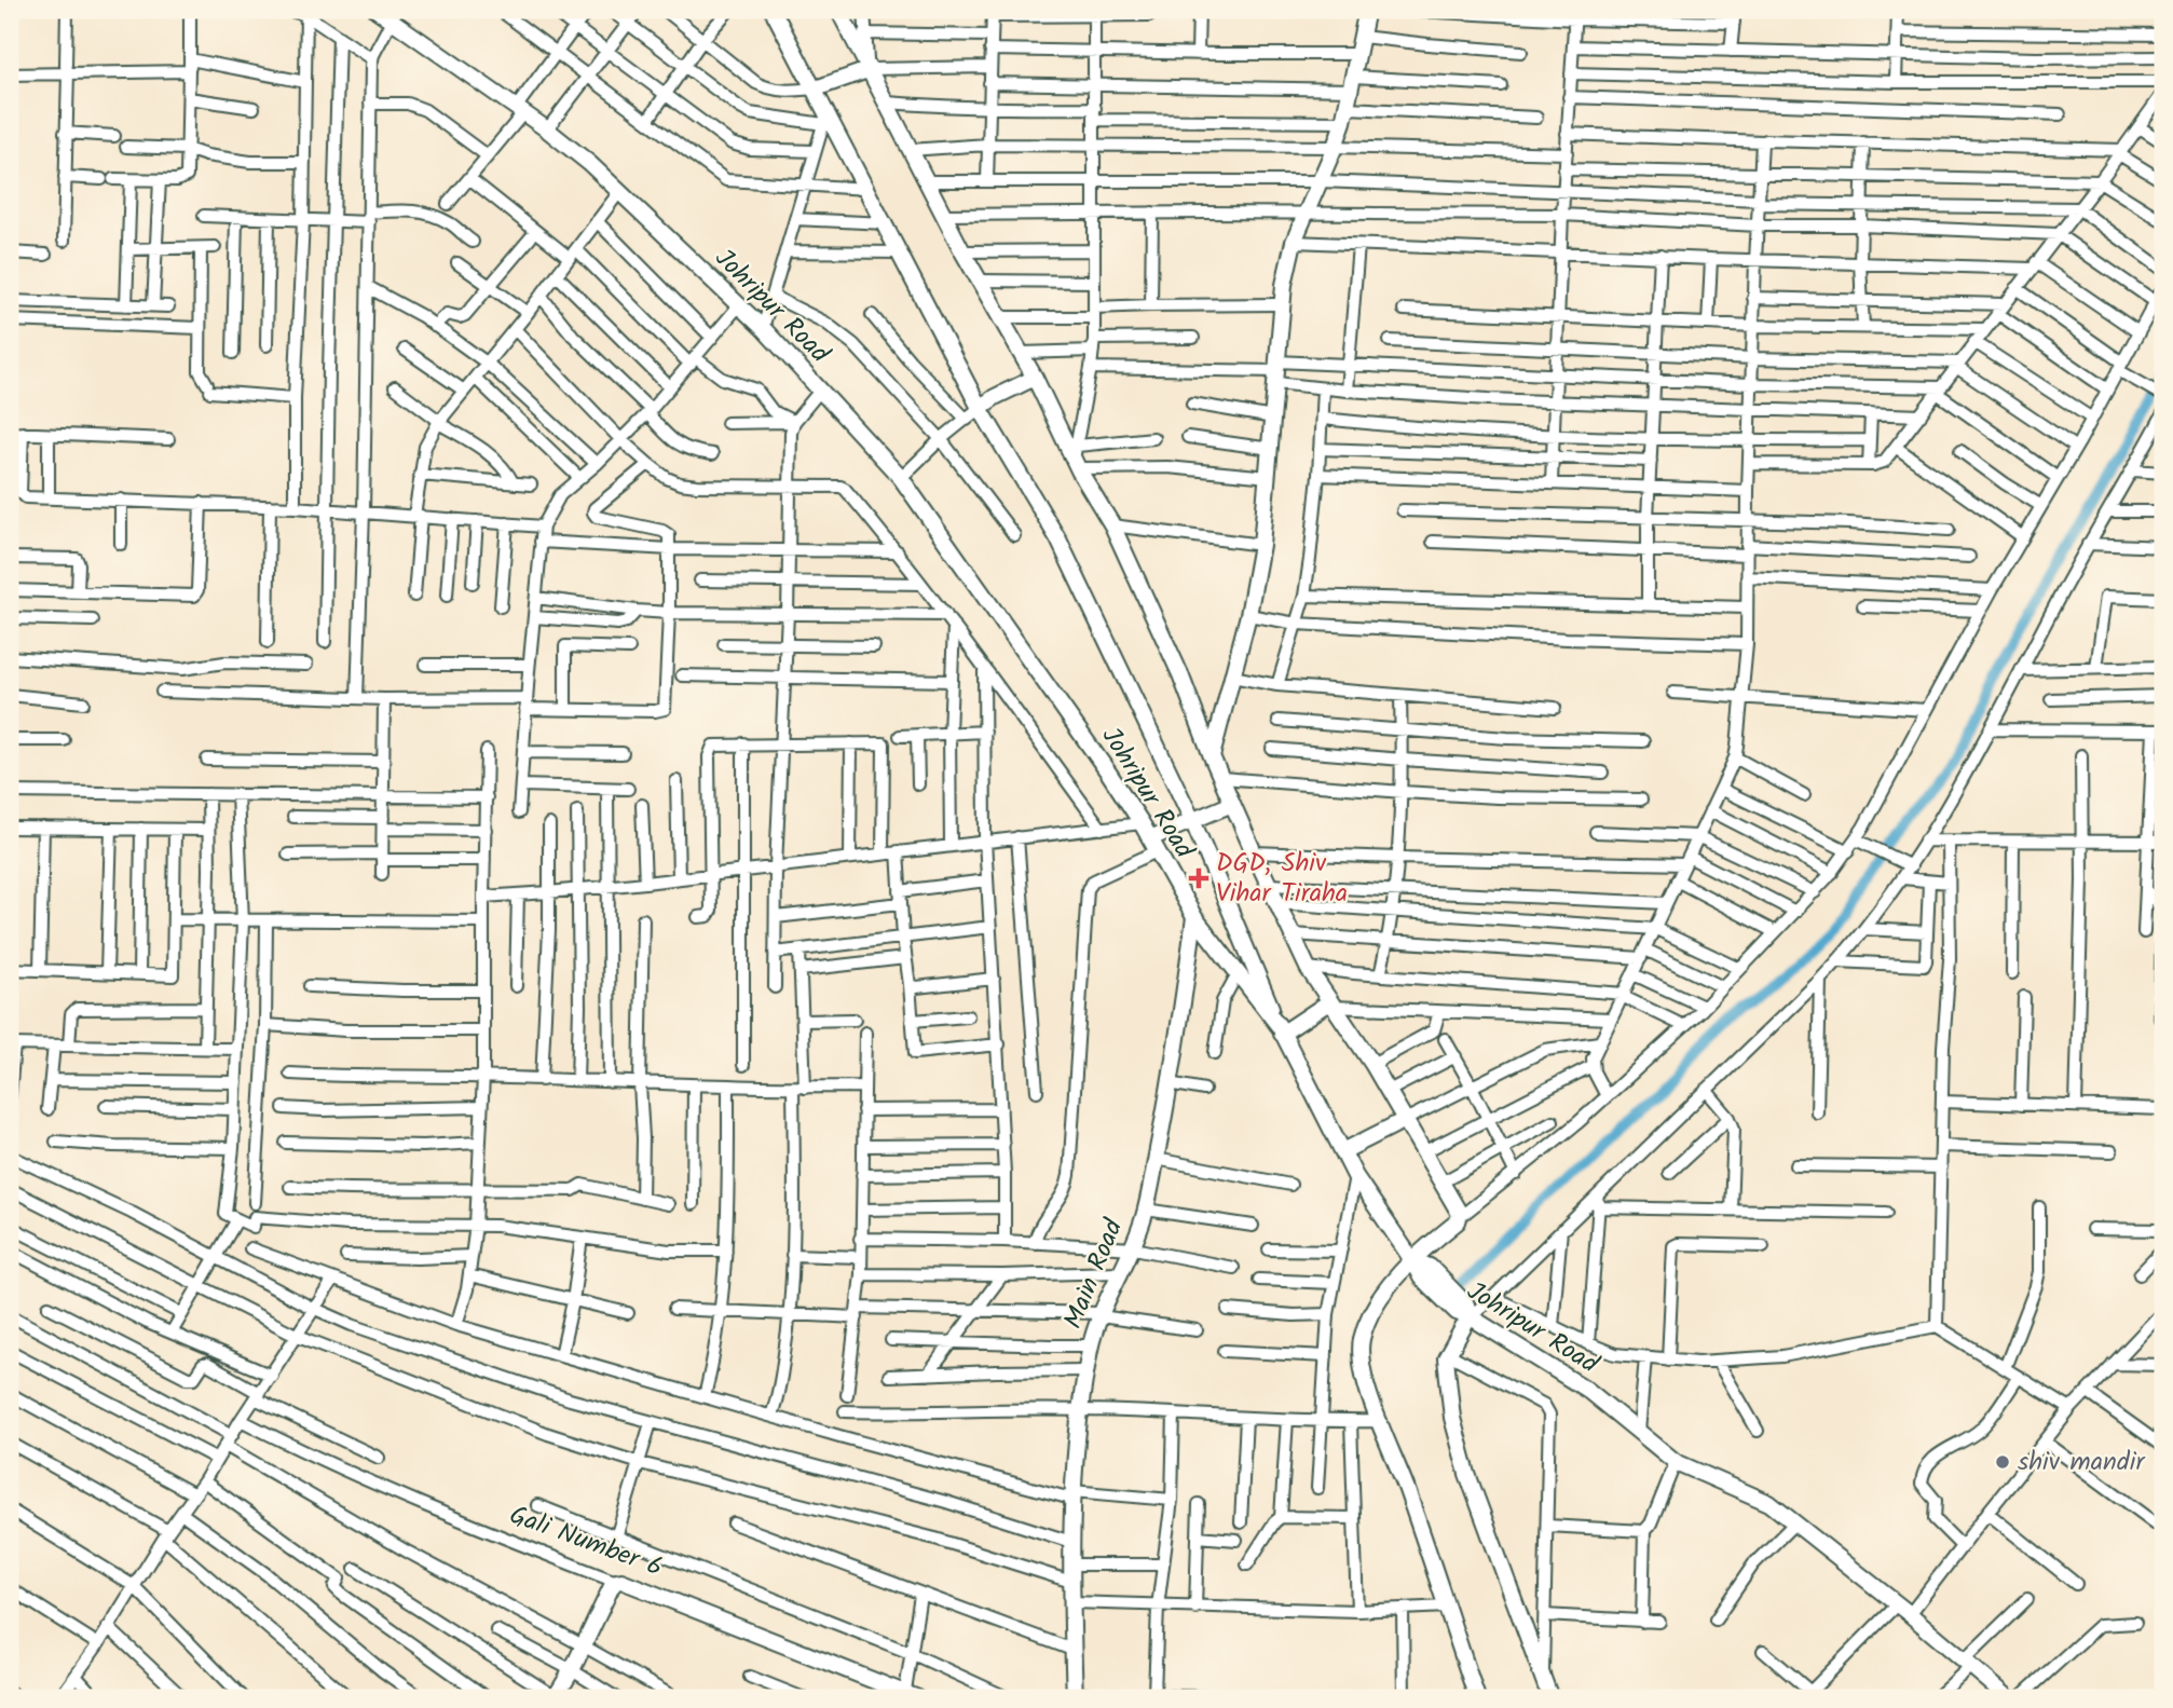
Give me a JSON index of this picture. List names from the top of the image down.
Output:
{
  "streets": {
    "street": ["Johripur Road", "Main Road", "Gali Number 6"]
  },
  "crossings": [
    ["Johripur Road", "Main Road"]
  ],
  "places": {
    "health": ["DGD, Shiv Vihar Tiraha"],
    "other": ["shiv mandir"]
  }
}
